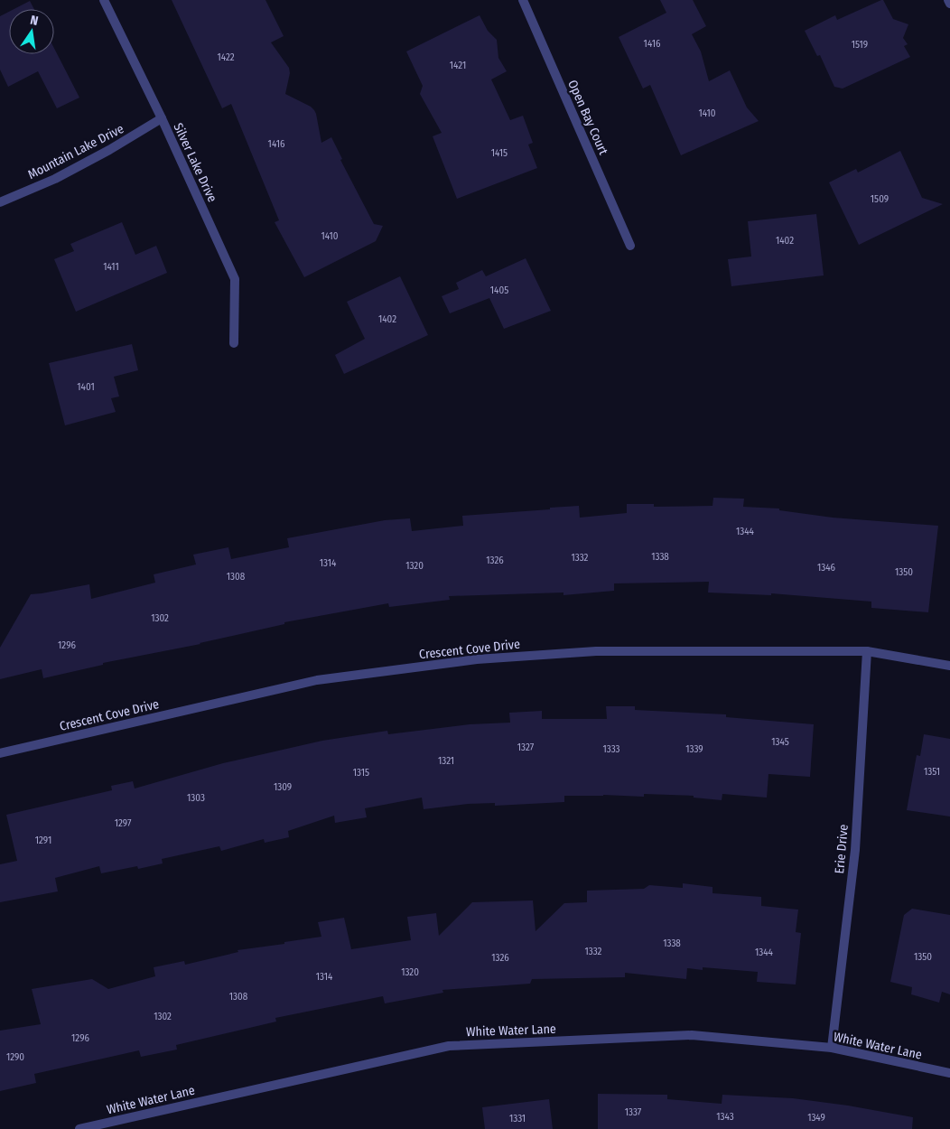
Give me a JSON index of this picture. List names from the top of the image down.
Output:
{
  "streets": {
    "street": [
      "Open Bay Court",
      "Mountain Lake Drive",
      "Silver Lake Drive",
      "Crescent Cove Drive",
      "Erie Drive",
      "White Water Lane"
    ]
  },
  "crossings": [
    ["Mountain Lake Drive", "Silver Lake Drive"],
    ["Crescent Cove Drive", "Erie Drive"],
    ["Erie Drive", "White Water Lane"]
  ],
  "house_numbers": [
    "1416",
    "1519",
    "1422",
    "1421",
    "1410",
    "1416",
    "1415",
    "1509",
    "1410",
    "1402",
    "1411",
    "1405",
    "1402",
    "1401",
    "1344",
    "1338",
    "1332",
    "1326",
    "1314",
    "1320",
    "1346",
    "1350",
    "1308",
    "1302",
    "1296",
    "1345",
    "1327",
    "1333",
    "1339",
    "1321",
    "1351",
    "1315",
    "1309",
    "1303",
    "1297",
    "1291",
    "1338",
    "1332",
    "1344",
    "1350",
    "1326",
    "1320",
    "1314",
    "1308",
    "1302",
    "1296",
    "1290",
    "1337",
    "1343",
    "1349",
    "1331"
  ],
  "north": "top"
}
